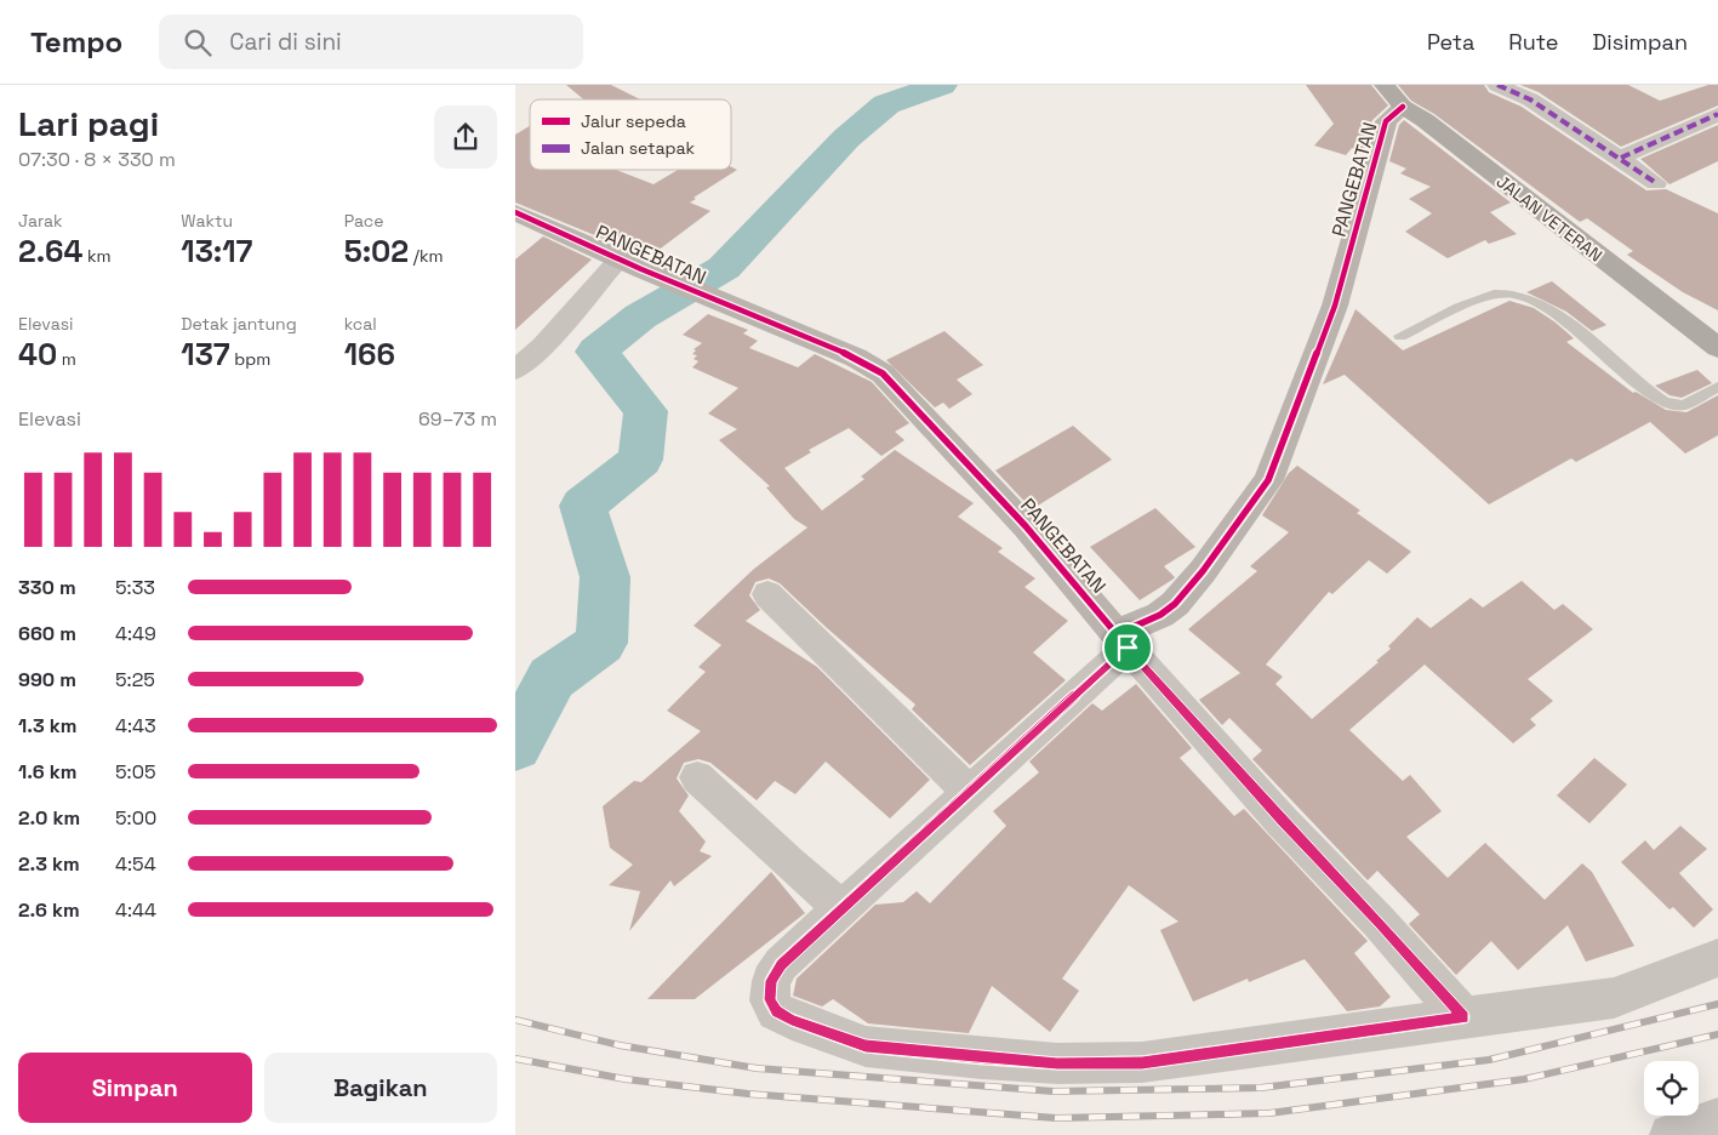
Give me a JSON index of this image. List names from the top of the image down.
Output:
{
  "streets": {
    "highway": ["JALAN VETERAN"],
    "street": ["PANGEBATAN"]
  },
  "crossings": [
    ["PANGEBATAN", "JALAN VETERAN"]
  ],
  "legend": ["Jalur sepeda", "Jalan setapak"],
  "page": {
    "header": "Tempo",
    "search": "Cari di sini",
    "nav": ["Peta", "Rute", "Disimpan"],
    "heading": ["Lari pagi", "07:30 · 8 × 330 m"],
    "stats": [
      ["Jarak", "2.64 km"],
      ["Waktu", "13:17"],
      ["Pace", "5:02 /km"],
      ["Elevasi", "40 m"],
      ["Detak jantung", "137 bpm"],
      ["kcal", "166"]
    ],
    "chart": ["Elevasi", "69–73 m"],
    "list": [
      {
        "name": "330 m",
        "note": "5:33"
      },
      {
        "name": "660 m",
        "note": "4:49"
      },
      {
        "name": "990 m",
        "note": "5:25"
      },
      {
        "name": "1.3 km",
        "note": "4:43"
      },
      {
        "name": "1.6 km",
        "note": "5:05"
      },
      {
        "name": "2.0 km",
        "note": "5:00"
      },
      {
        "name": "2.3 km",
        "note": "4:54"
      },
      {
        "name": "2.6 km",
        "note": "4:44"
      }
    ],
    "buttons": ["Simpan", "Bagikan"]
  }
}
